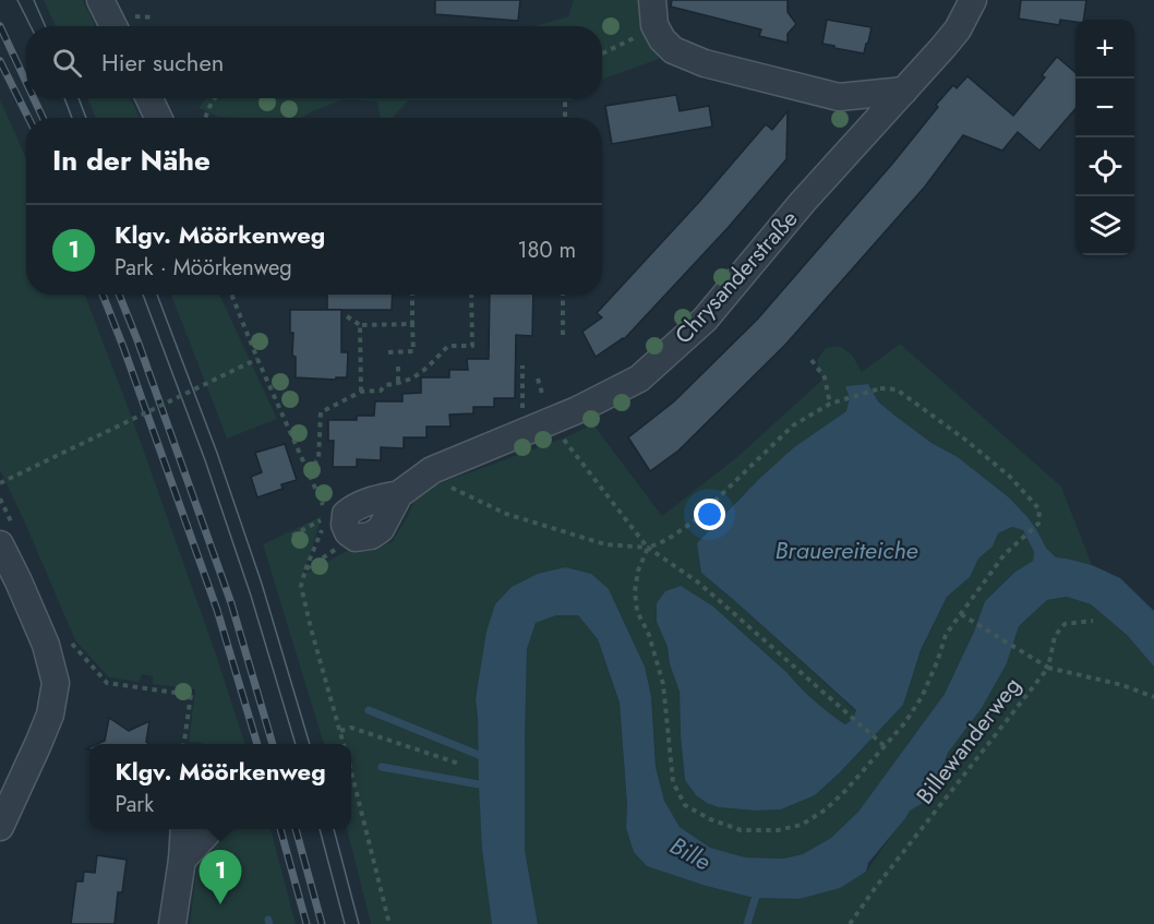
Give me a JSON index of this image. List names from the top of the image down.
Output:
{
  "streets": {
    "street": ["Chrysanderstraße"],
    "path": ["Billewanderweg"]
  },
  "water": ["Brauereiteiche", "Bille"],
  "page": {
    "map_buttons": ["+", "−"],
    "search": "Hier suchen",
    "heading": "In der Nähe",
    "list": [
      {
        "mark": "1",
        "name": "Klgv. Möörkenweg",
        "note": "Park · Möörkenweg",
        "value": "180 m"
      }
    ],
    "popup": ["Klgv. Möörkenweg", "Park"],
    "pins": "1"
  }
}
